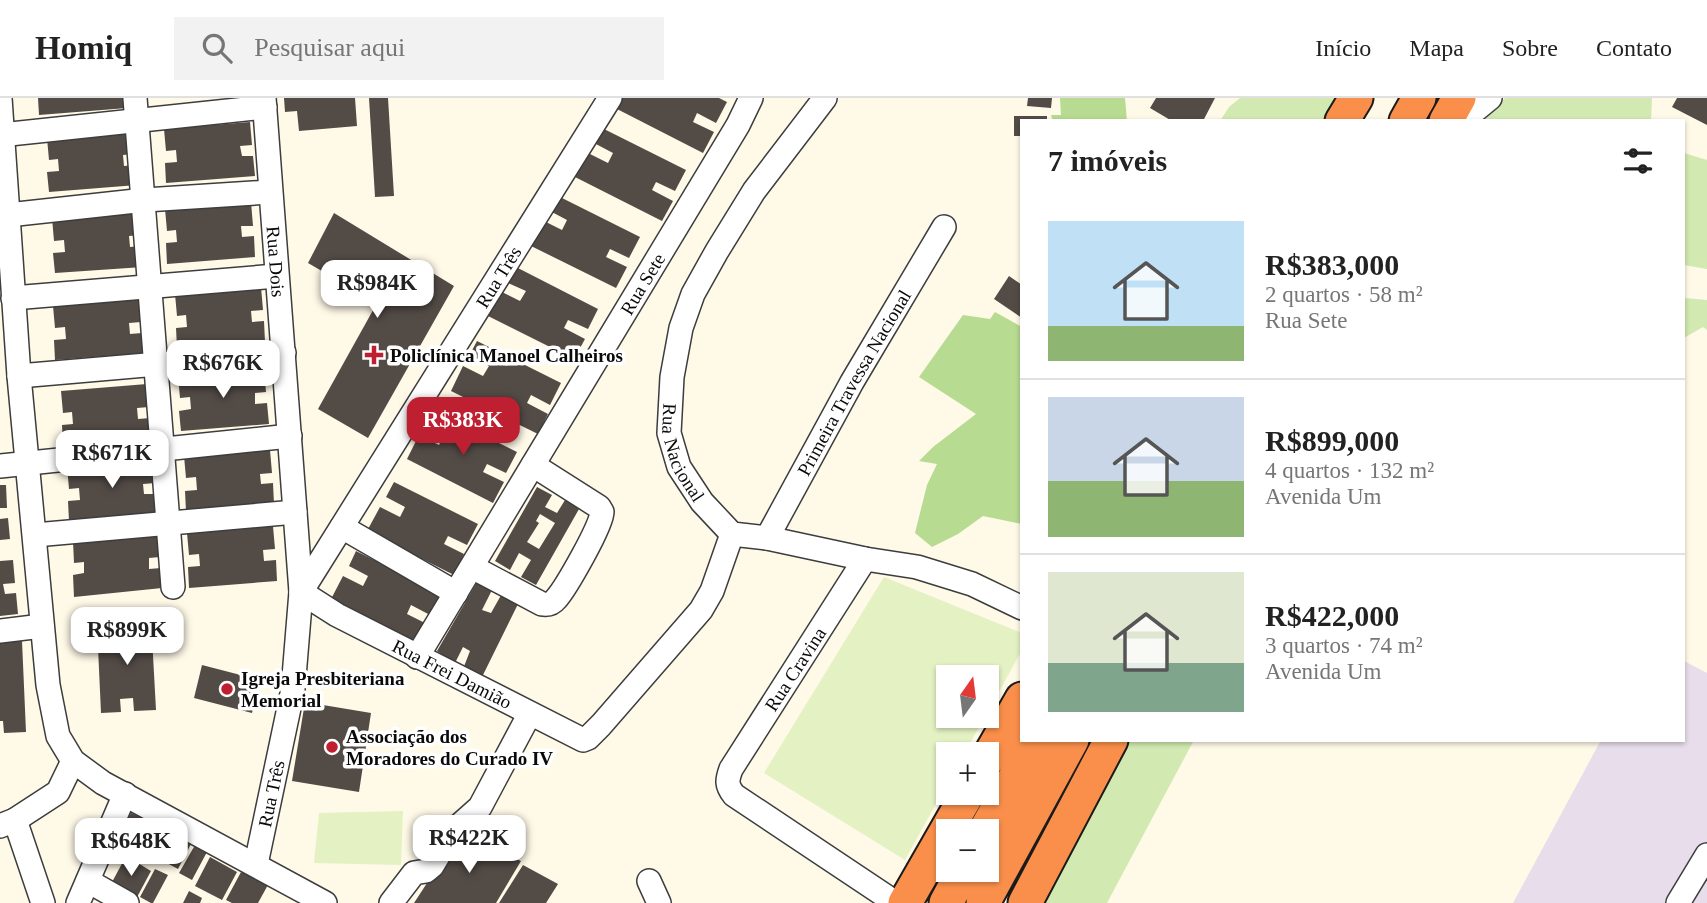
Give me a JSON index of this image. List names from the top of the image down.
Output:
{
  "streets": {
    "street": [
      "Rua Dois",
      "Rua Três",
      "Rua Sete",
      "Primeira Travessa Nacional",
      "Rua Nacional",
      "Rua Cravina",
      "Rua Frei Damião"
    ]
  },
  "crossings": [
    ["Rua Dois", "Rua Três"],
    ["Rua Dois", "Rua Frei Damião"],
    ["Rua Três", "Rua Frei Damião"],
    ["Rua Sete", "Rua Frei Damião"],
    ["Rua Nacional", "Rua Frei Damião"]
  ],
  "places": {
    "health": ["Policlínica Manoel Calheiros"],
    "other": ["Igreja Presbiteriana Memorial", "Associação dos Moradores do Curado IV"]
  },
  "north": "top",
  "page": {
    "header": "Homiq",
    "search": "Pesquisar aqui",
    "nav": [
      "Início",
      "Mapa",
      "Sobre",
      "Contato"
    ],
    "heading": "7 imóveis",
    "list": [
      {
        "name": "R$383,000",
        "note": "2 quartos · 58 m² · Rua Sete"
      },
      {
        "name": "R$899,000",
        "note": "4 quartos · 132 m² · Avenida Um"
      },
      {
        "name": "R$422,000",
        "note": "3 quartos · 74 m² · Avenida Um"
      }
    ],
    "price": [
      "R$984K",
      "R$676K",
      "R$383K",
      "R$671K",
      "R$899K",
      "R$422K",
      "R$648K"
    ],
    "map_buttons": ["+", "−"]
  }
}
